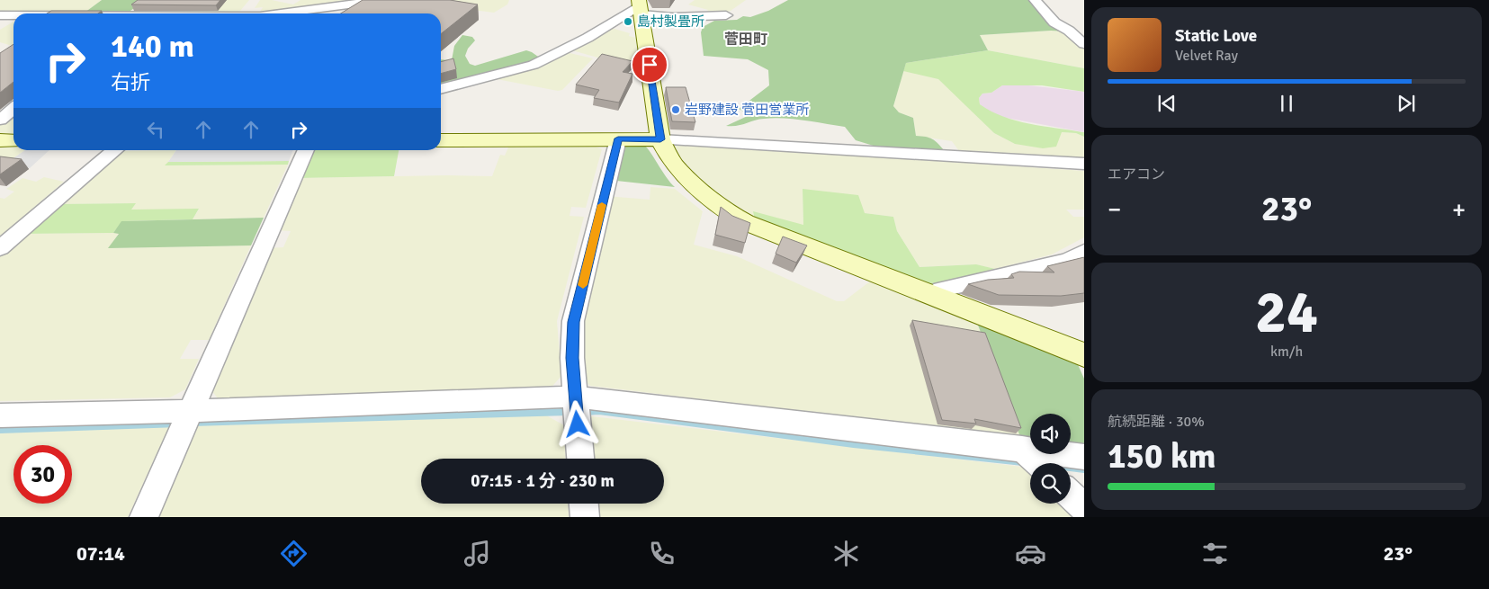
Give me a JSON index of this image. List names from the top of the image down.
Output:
{
  "districts": ["菅田町"],
  "places": ["島村製畳所", "岩野建設 菅田営業所"],
  "page": {
    "turn": ["140 m", "右折"],
    "song": ["Static Love", "Velvet Ray"],
    "tile": [
      "エアコン",
      ["24", "km/h"],
      ["航続距離 · 30%", "150 km"]
    ],
    "heat": ["−", "23°", "+"],
    "limit": "30",
    "trip": "07:15 · 1 分 · 230 m",
    "tabs": ["07:14", "23°"]
  }
}
